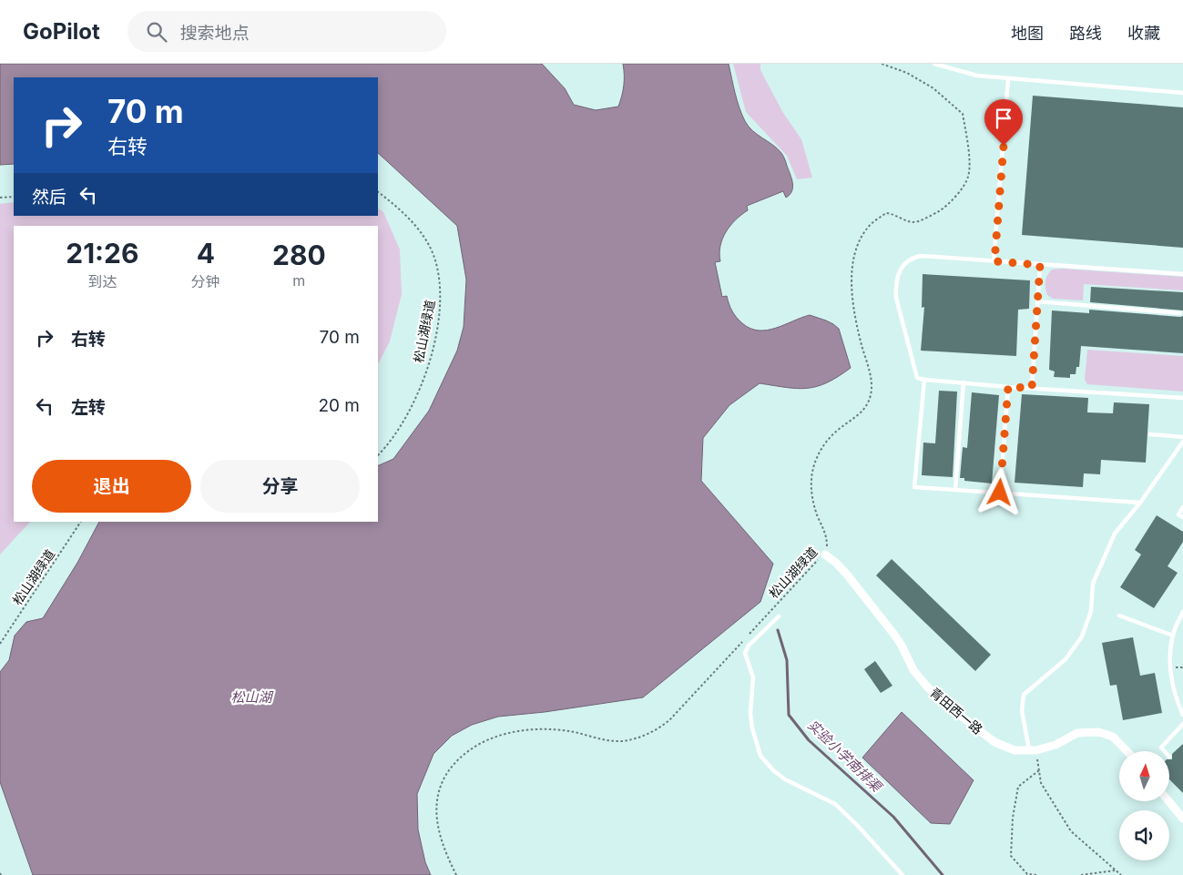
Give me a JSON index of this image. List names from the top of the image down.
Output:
{
  "streets": {
    "street": ["青田西一路"],
    "path": ["松山湖绿道"]
  },
  "crossings": [
    ["松山湖绿道", "青田西一路"]
  ],
  "water": ["松山湖", "实验小学南排渠"],
  "north": "top",
  "page": {
    "header": "GoPilot",
    "search": "搜索地点",
    "nav": ["地图", "路线", "收藏"],
    "turn": ["70 m", "右转"],
    "then": "然后",
    "eta": [
      "21:26",
      "到达",
      "4",
      "分钟",
      "280",
      "m"
    ],
    "list": [
      {
        "name": "右转",
        "value": "70 m"
      },
      {
        "name": "左转",
        "value": "20 m"
      }
    ],
    "buttons": ["退出", "分享"]
  }
}
